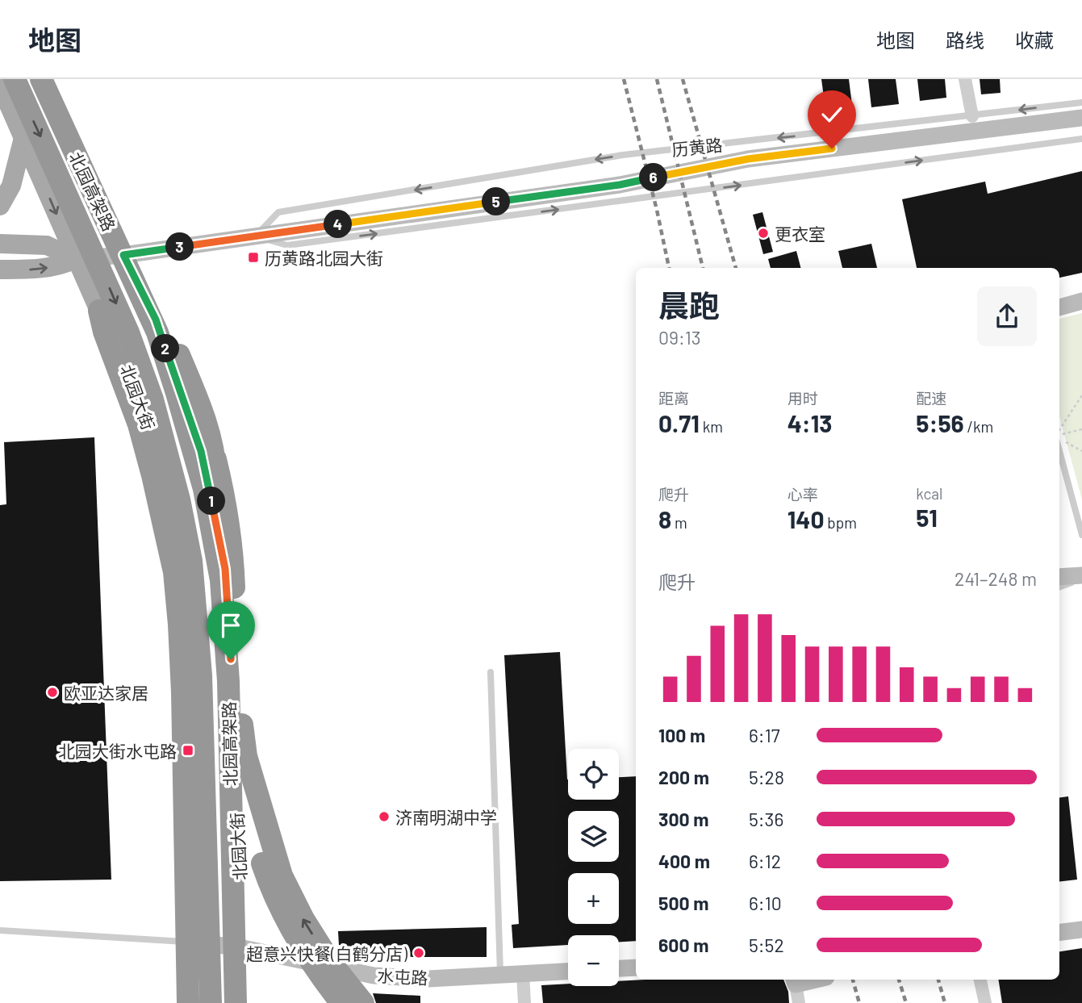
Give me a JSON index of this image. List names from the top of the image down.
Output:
{
  "streets": {
    "highway": ["北园高架路"],
    "main road": ["历黄路", "北园大街"],
    "street": ["水屯路"]
  },
  "crossings": [
    ["历黄路", "北园大街"],
    ["北园高架路", "北园大街"],
    ["北园大街", "水屯路"]
  ],
  "places": {
    "other": [
      "更衣室",
      "欧亚达家居",
      "济南明湖中学",
      "超意兴快餐(白鹤分店)"
    ],
    "transit": ["历黄路北园大街", "北园大街水屯路"]
  },
  "page": {
    "header": "地图",
    "nav": ["地图", "路线", "收藏"],
    "pins": [
      "6",
      "5",
      "4",
      "3",
      "2",
      "1"
    ],
    "heading": ["晨跑", "09:13"],
    "stats": [
      ["距离", "0.71 km"],
      ["用时", "4:13"],
      ["配速", "5:56 /km"],
      ["爬升", "8 m"],
      ["心率", "140 bpm"],
      ["kcal", "51"]
    ],
    "chart": ["爬升", "241–248 m"],
    "list": [
      {
        "name": "100 m",
        "note": "6:17"
      },
      {
        "name": "200 m",
        "note": "5:28"
      },
      {
        "name": "300 m",
        "note": "5:36"
      },
      {
        "name": "400 m",
        "note": "6:12"
      },
      {
        "name": "500 m",
        "note": "6:10"
      },
      {
        "name": "600 m",
        "note": "5:52"
      }
    ],
    "map_buttons": ["+", "−"]
  }
}
